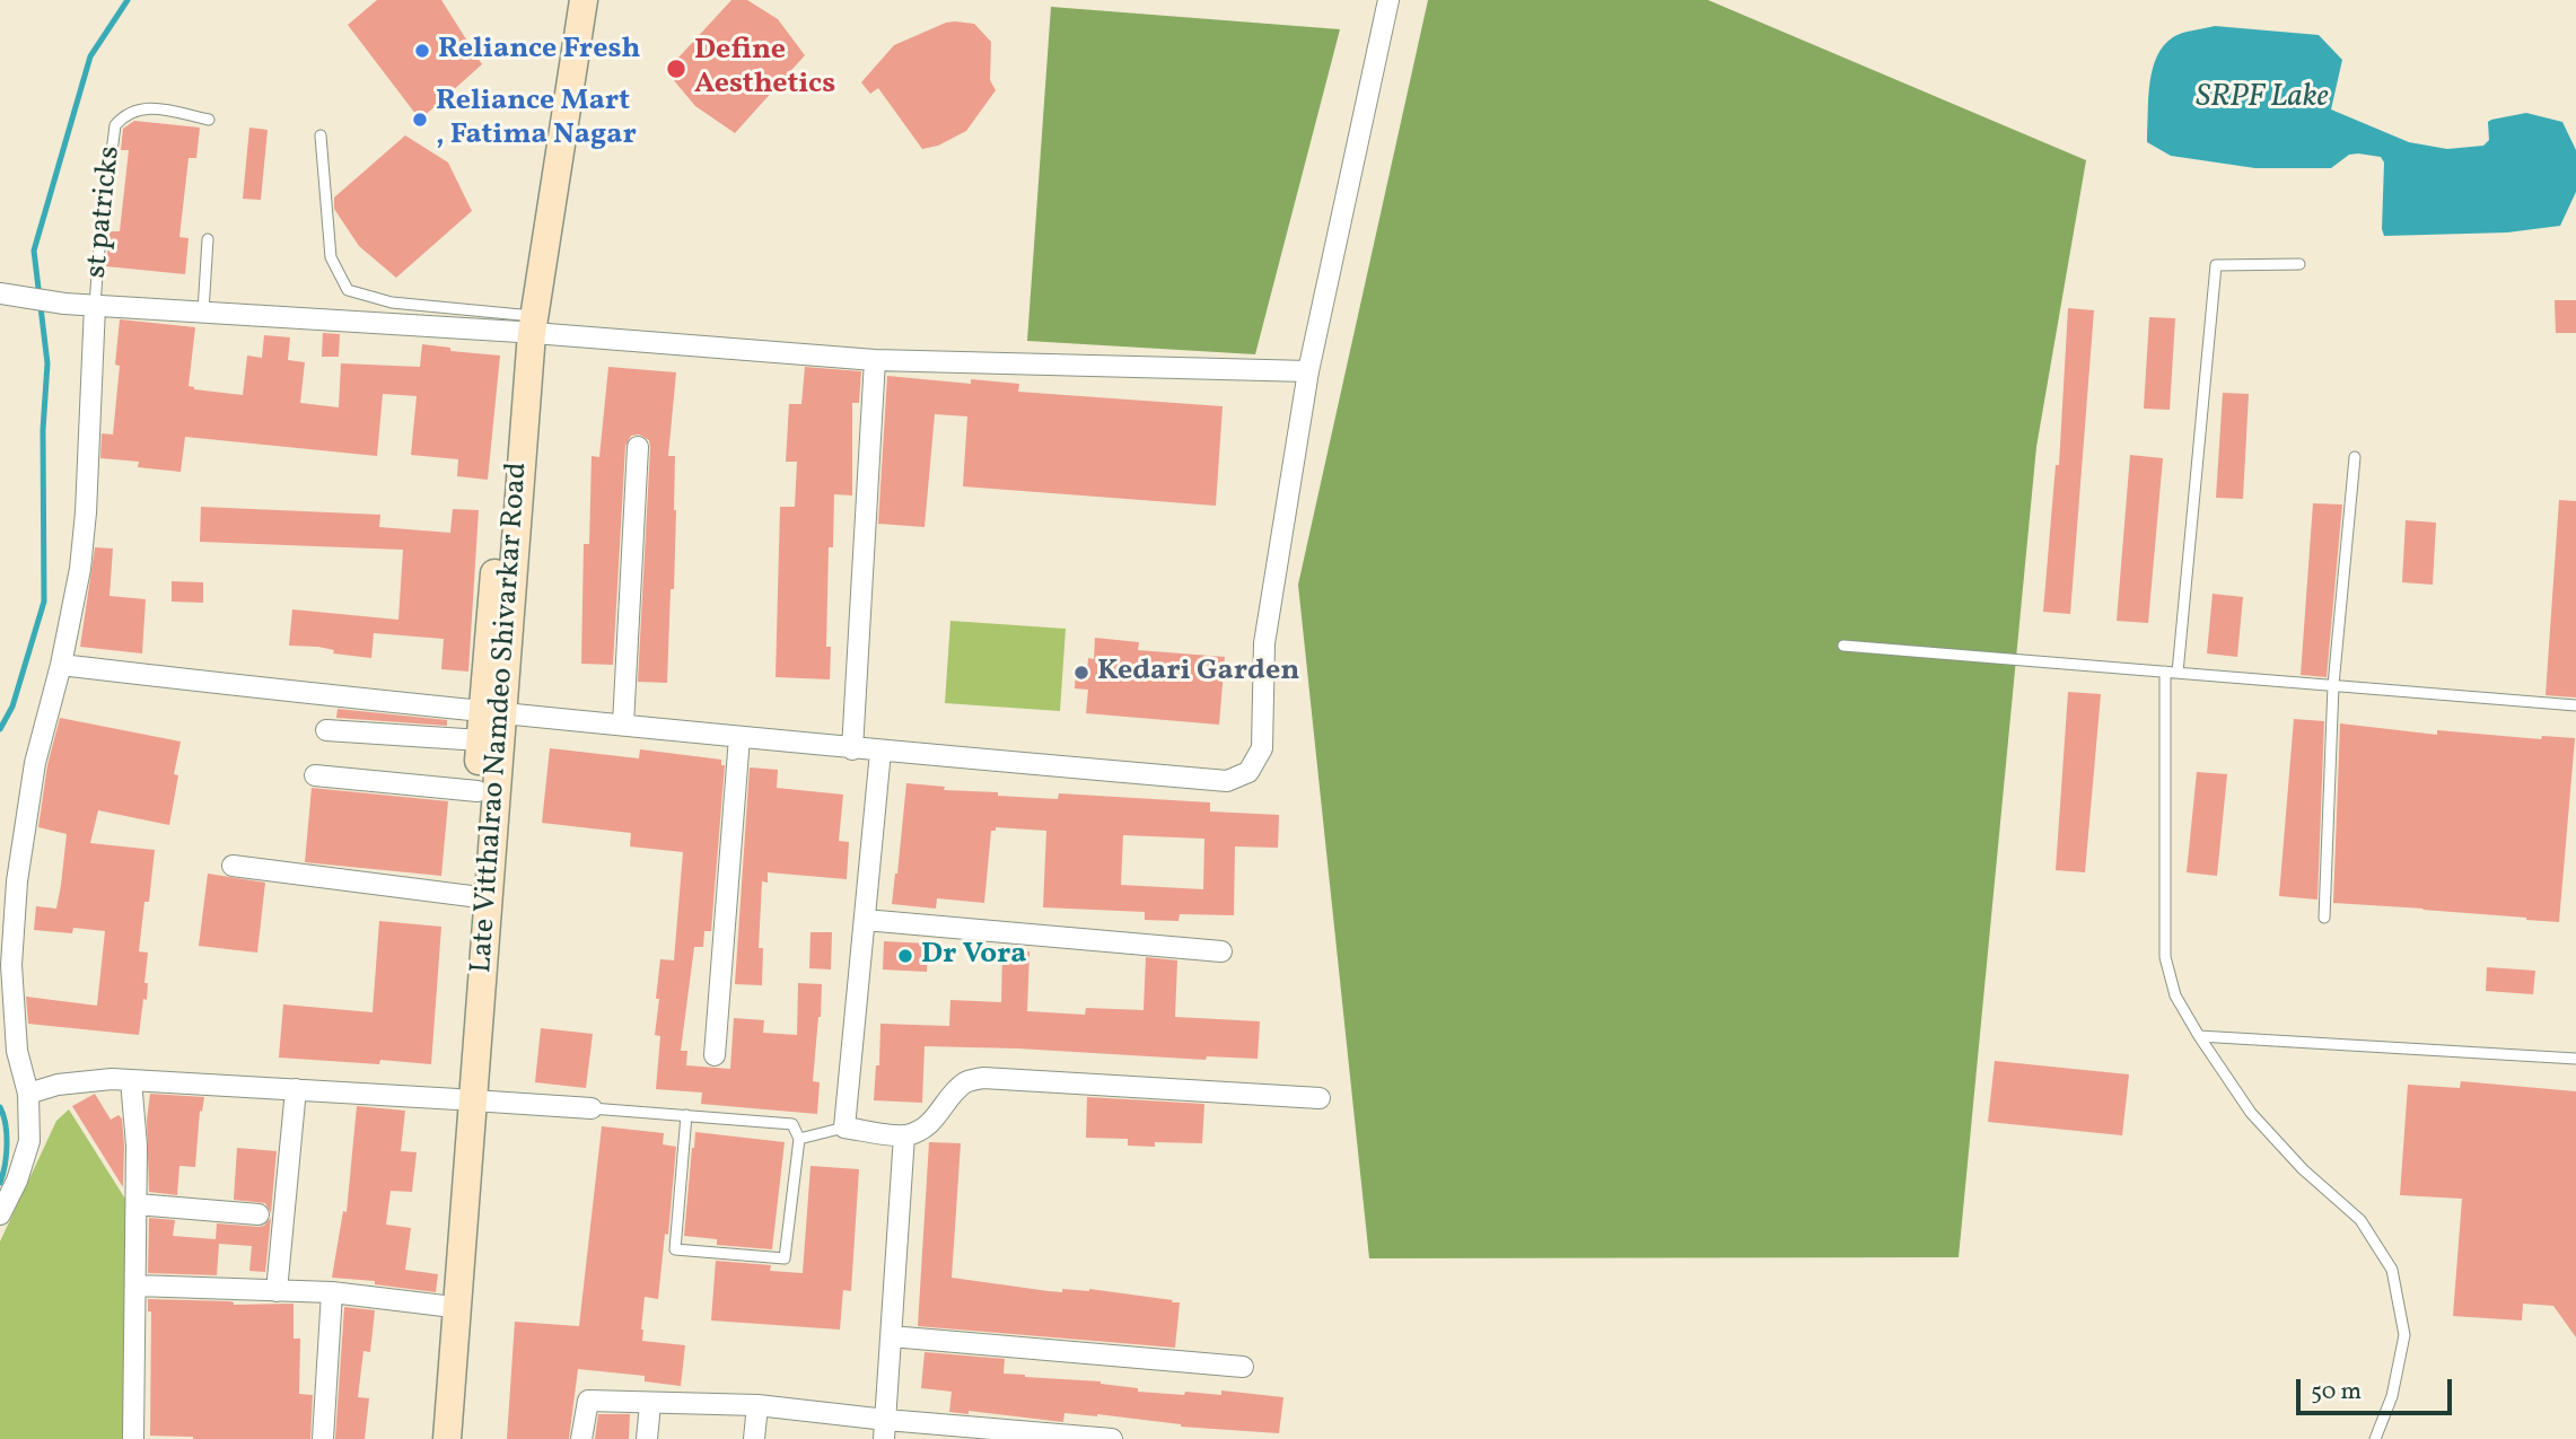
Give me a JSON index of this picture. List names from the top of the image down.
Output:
{
  "streets": {
    "main road": ["Late Vitthalrao Namdeo Shivarkar Road"],
    "lane": ["st patricks"]
  },
  "water": ["SRPF Lake"],
  "places": [
    "Reliance Fresh",
    "Define Aesthetics",
    "Reliance Mart , Fatima Nagar",
    "Kedari Garden",
    "Dr Vora"
  ],
  "scale_bar": "50 m"
}
